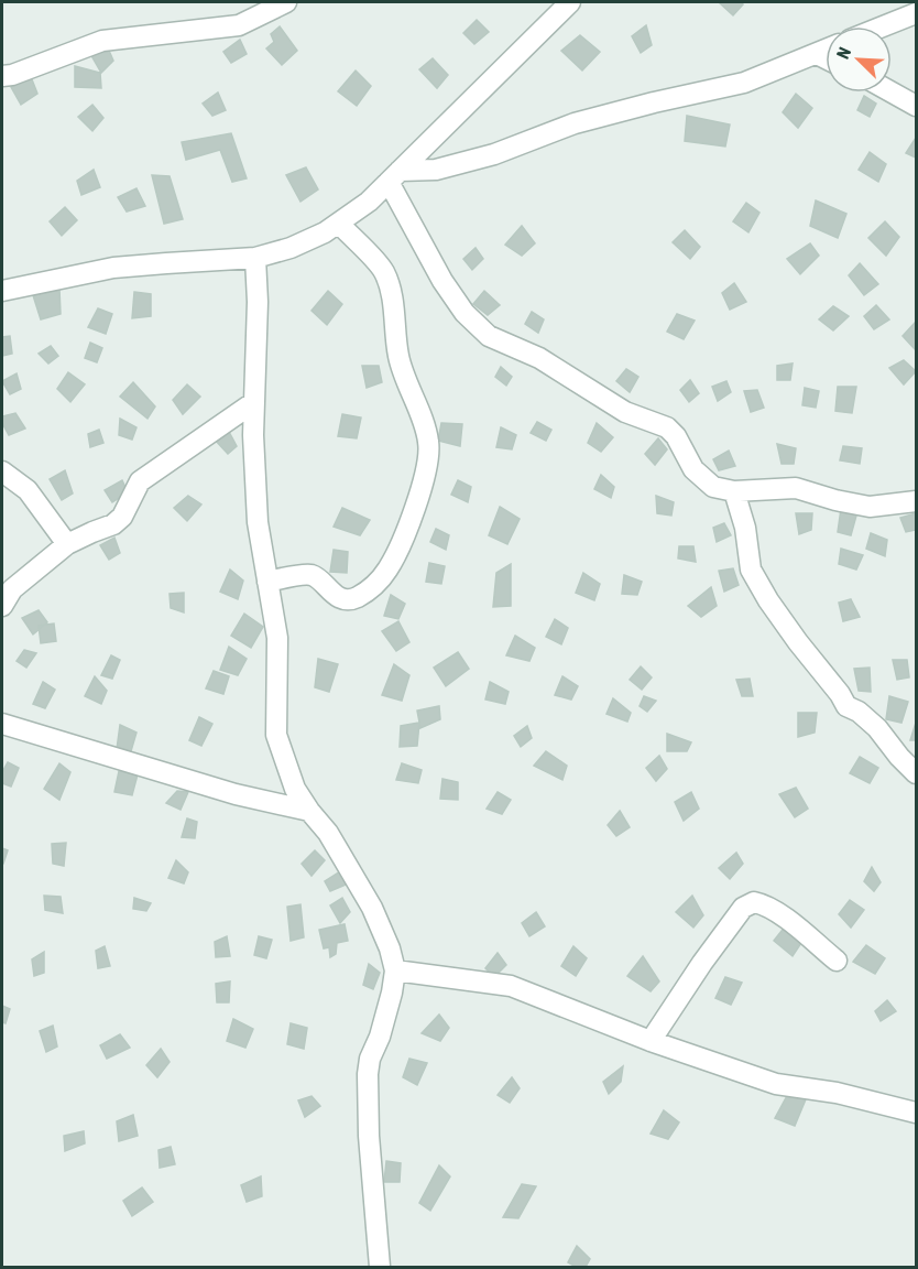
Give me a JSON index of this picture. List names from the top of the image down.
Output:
{
  "north": "top left"
}
